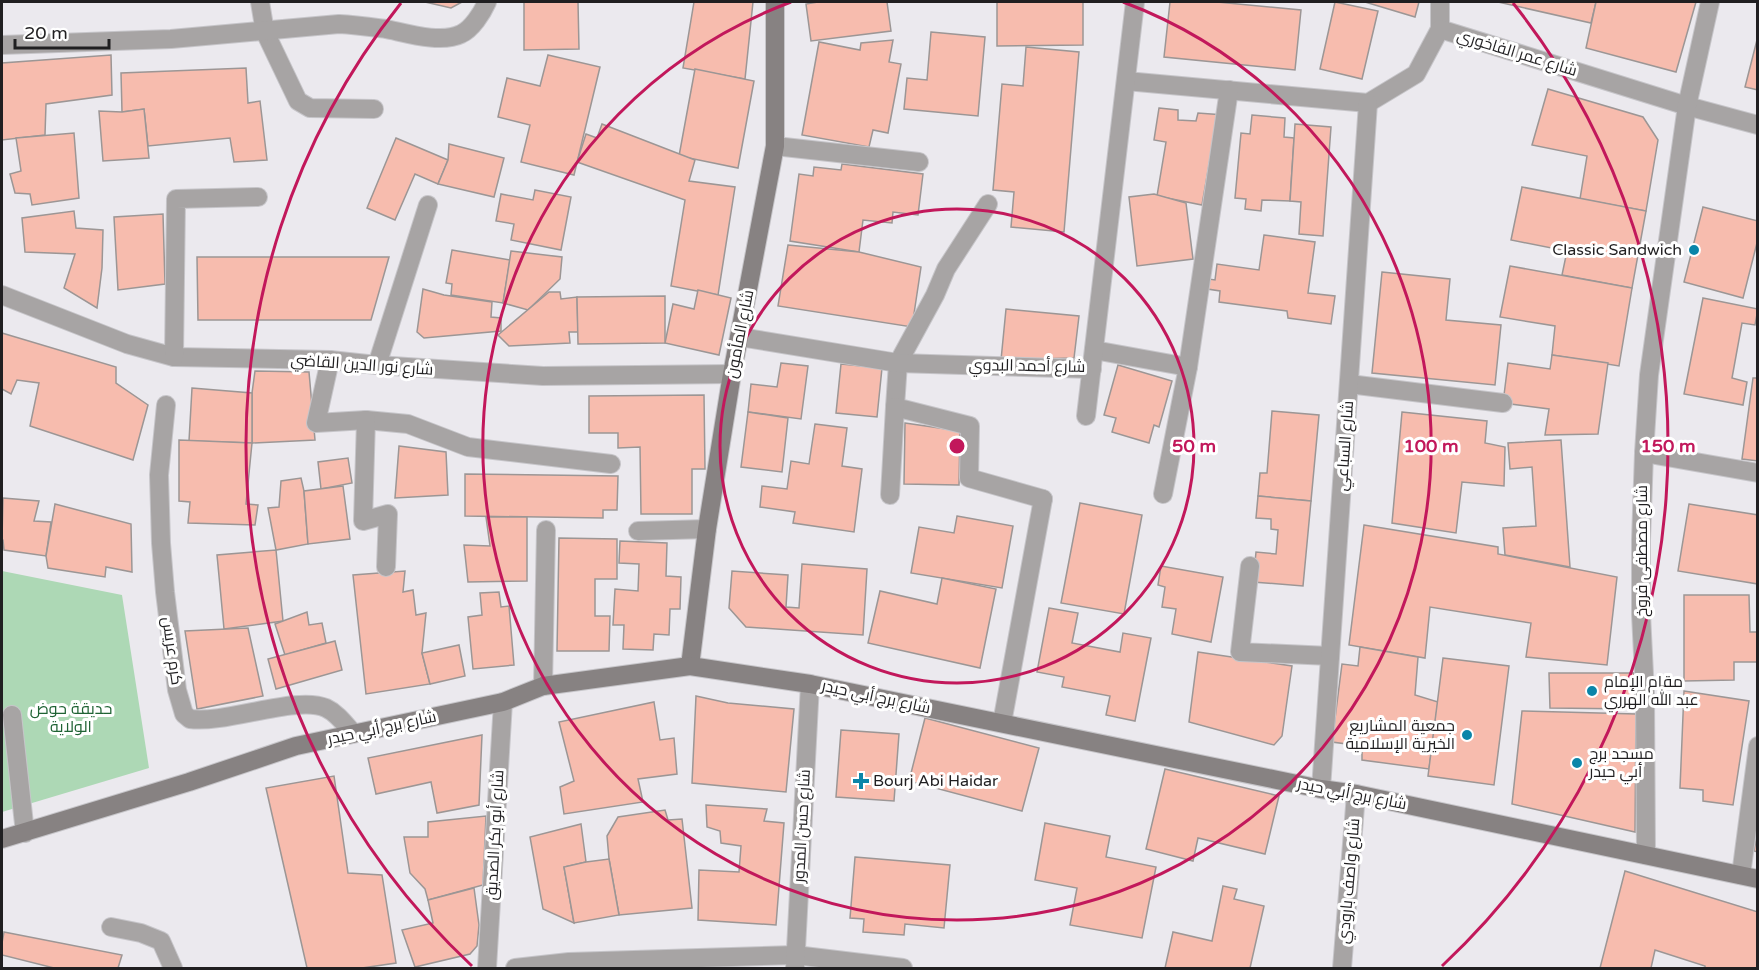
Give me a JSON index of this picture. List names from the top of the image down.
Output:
{
  "streets": {
    "street": [
      "شارع عمر الفاخوري",
      "شارع المأمون",
      "شارع نور الدين القاضي",
      "شارع أحمد البدوي",
      "شارع السباعي",
      "شارع مصطفى فروخ",
      "كرم عريس",
      "شارع برج أبي حيدر",
      "شارع حسن المدور",
      "شارع أبو بكر الصديق",
      "شارع واصف بارودي"
    ]
  },
  "crossings": [
    ["شارع عمر الفاخوري", "شارع السباعي"],
    ["شارع عمر الفاخوري", "شارع مصطفى فروخ"],
    ["شارع المأمون", "شارع نور الدين القاضي"],
    ["شارع المأمون", "شارع أحمد البدوي"],
    ["شارع المأمون", "شارع برج أبي حيدر"],
    ["شارع السباعي", "شارع برج أبي حيدر"],
    ["شارع مصطفى فروخ", "شارع برج أبي حيدر"],
    ["كرم عريس", "شارع برج أبي حيدر"],
    ["شارع برج أبي حيدر", "شارع حسن المدور"],
    ["شارع برج أبي حيدر", "شارع أبو بكر الصديق"],
    ["شارع برج أبي حيدر", "شارع واصف بارودي"]
  ],
  "parks": ["حديقة حوض الولاية"],
  "places": {
    "other": [
      "Classic Sandwich",
      "مقام الإمام عبد الله الهرري",
      "جمعية المشاريع الخيرية الإسلامية",
      "مسجد برج أبي حيدر"
    ],
    "health": ["Bourj Abi Haidar"]
  },
  "scale_bar": "20 m",
  "rings": ["50 m", "100 m", "150 m"]
}
